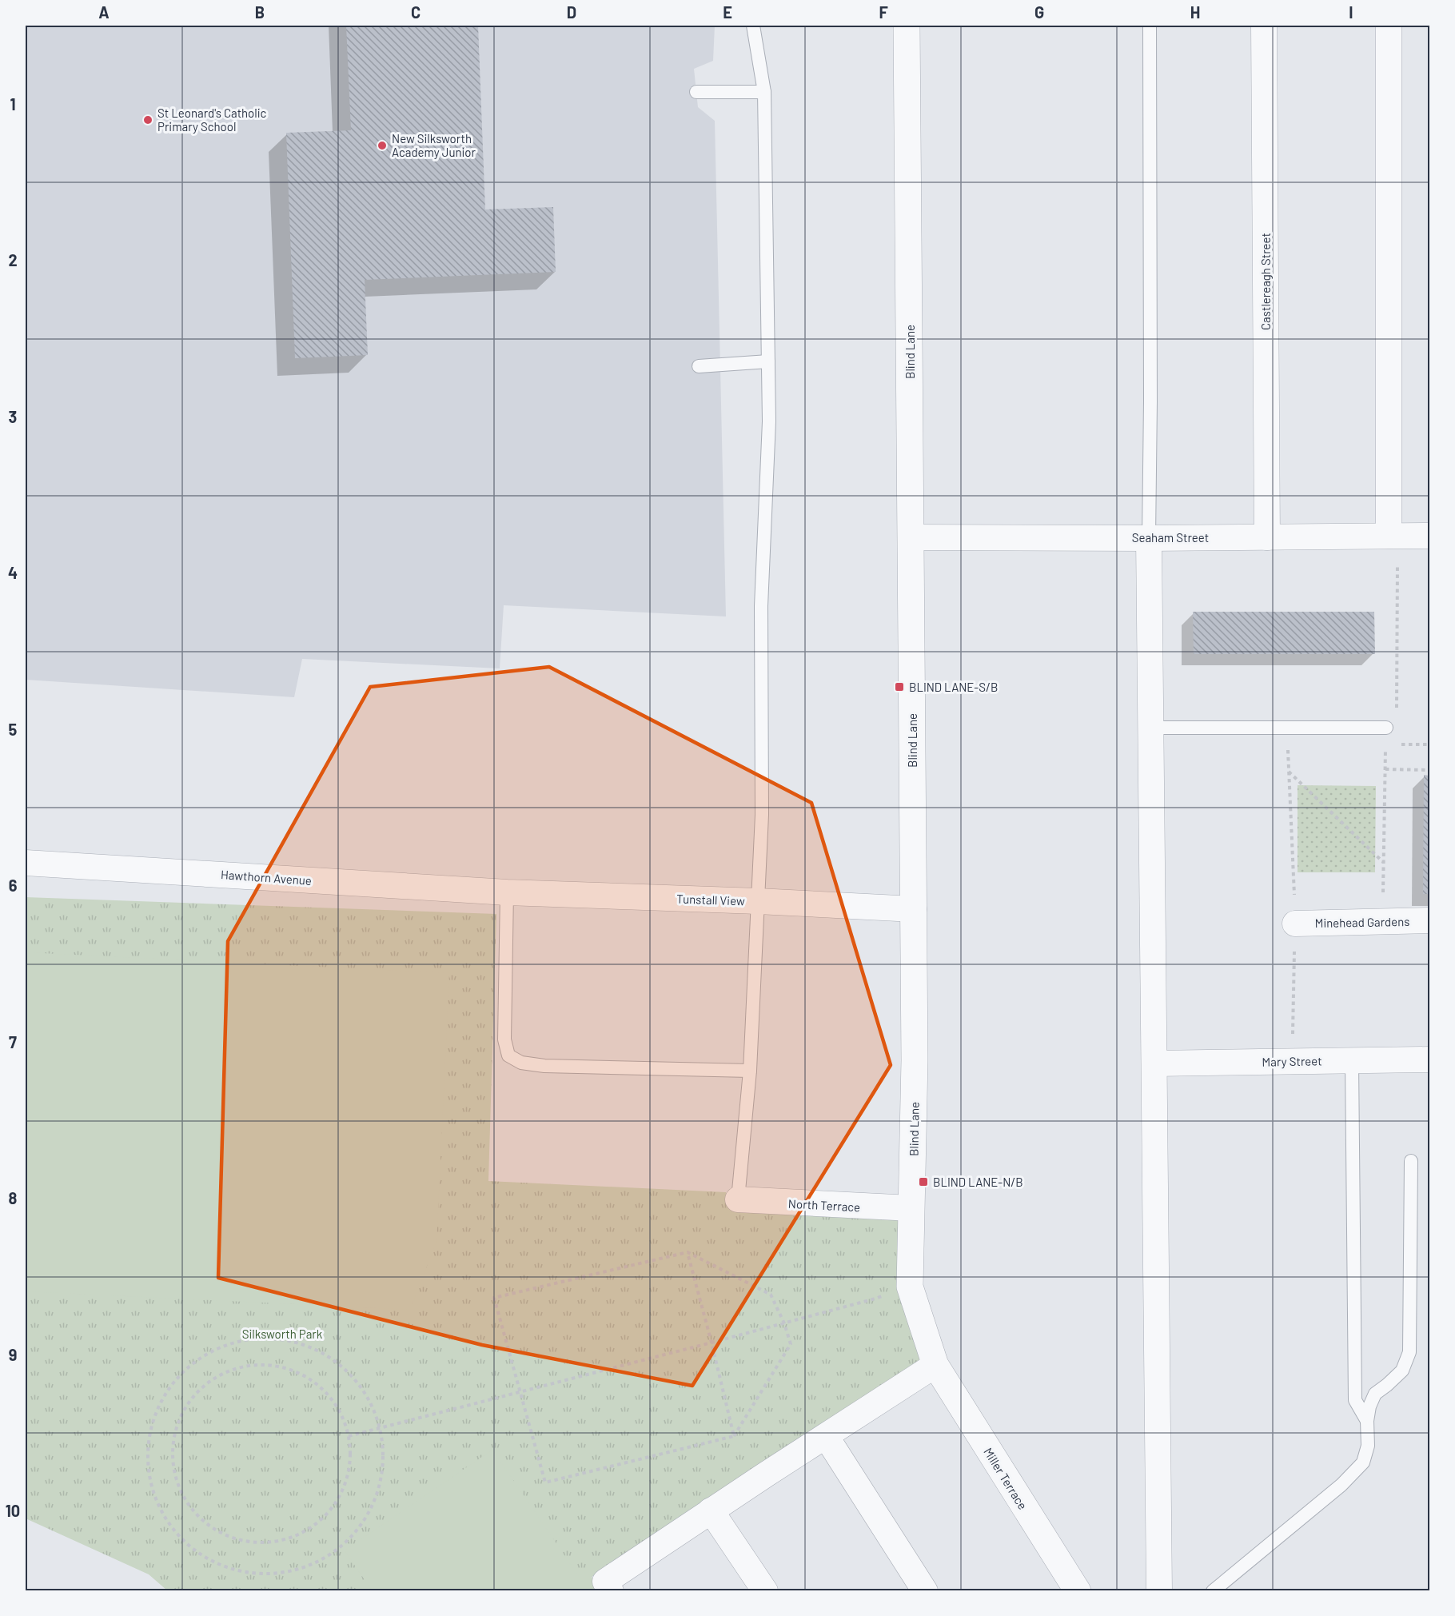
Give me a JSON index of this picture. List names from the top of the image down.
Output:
{
  "streets": {
    "street": [
      "Castlereagh Street",
      "Blind Lane",
      "Seaham Street",
      "Hawthorn Avenue",
      "Tunstall View",
      "Minehead Gardens",
      "Mary Street",
      "North Terrace",
      "Miller Terrace"
    ]
  },
  "crossings": [
    ["Castlereagh Street", "Seaham Street"],
    ["Blind Lane", "Seaham Street"],
    ["Blind Lane", "Tunstall View"],
    ["Blind Lane", "North Terrace"],
    ["Blind Lane", "Miller Terrace"],
    ["Hawthorn Avenue", "Tunstall View"]
  ],
  "parks": ["Silksworth Park"],
  "places": {
    "other": ["St Leonard's Catholic Primary School", "New Silksworth Academy Junior"],
    "transit": ["BLIND LANE-S/B", "BLIND LANE-N/B"]
  },
  "grid": {
    "columns": [
      "A",
      "B",
      "C",
      "D",
      "E",
      "F",
      "G",
      "H",
      "I"
    ],
    "rows": [
      "1",
      "2",
      "3",
      "4",
      "5",
      "6",
      "7",
      "8",
      "9",
      "10"
    ]
  }
}
